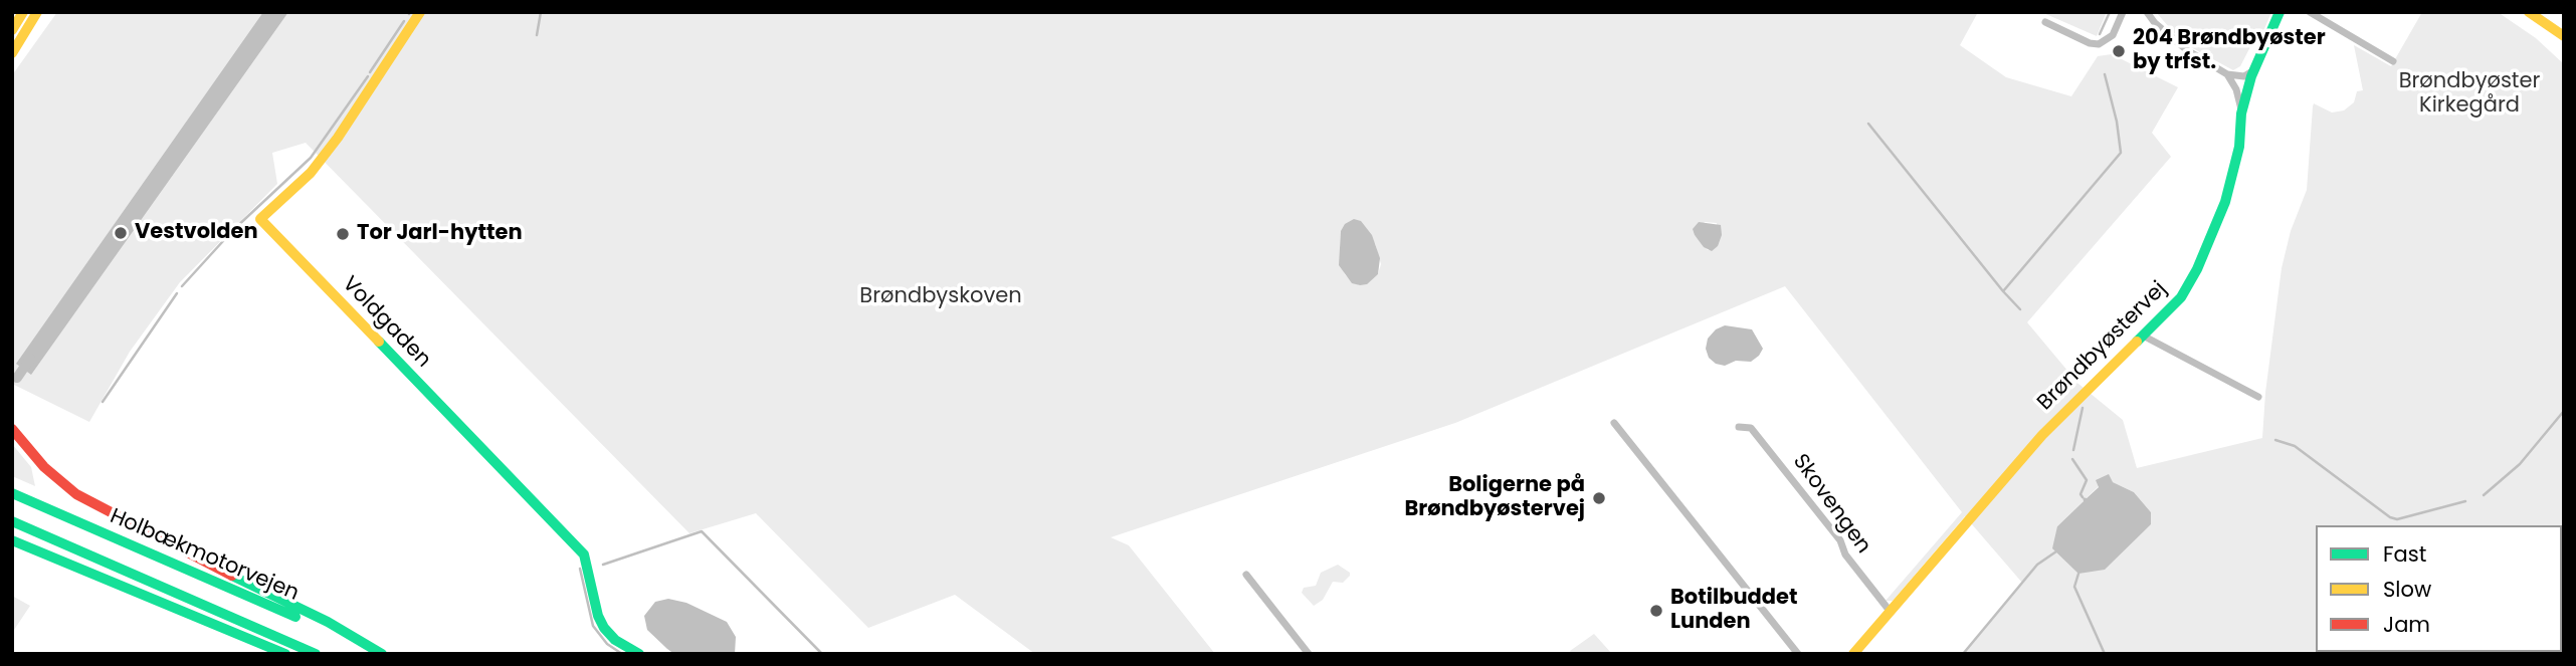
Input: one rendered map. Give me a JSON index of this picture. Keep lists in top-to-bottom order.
{
  "streets": {
    "main road": ["Voldgaden", "Brøndbyøstervej", "Holbækmotorvejen"],
    "street": ["Skovengen"]
  },
  "crossings": [
    ["Brøndbyøstervej", "Skovengen"]
  ],
  "parks": ["Brøndbyøster Kirkegård", "Brøndbyskoven"],
  "places": [
    "204 Brøndbyøster by trfst.",
    "Vestvolden",
    "Tor Jarl-hytten",
    "Boligerne på Brøndbyøstervej",
    "Botilbuddet Lunden"
  ],
  "legend": ["Fast", "Slow", "Jam"]
}
